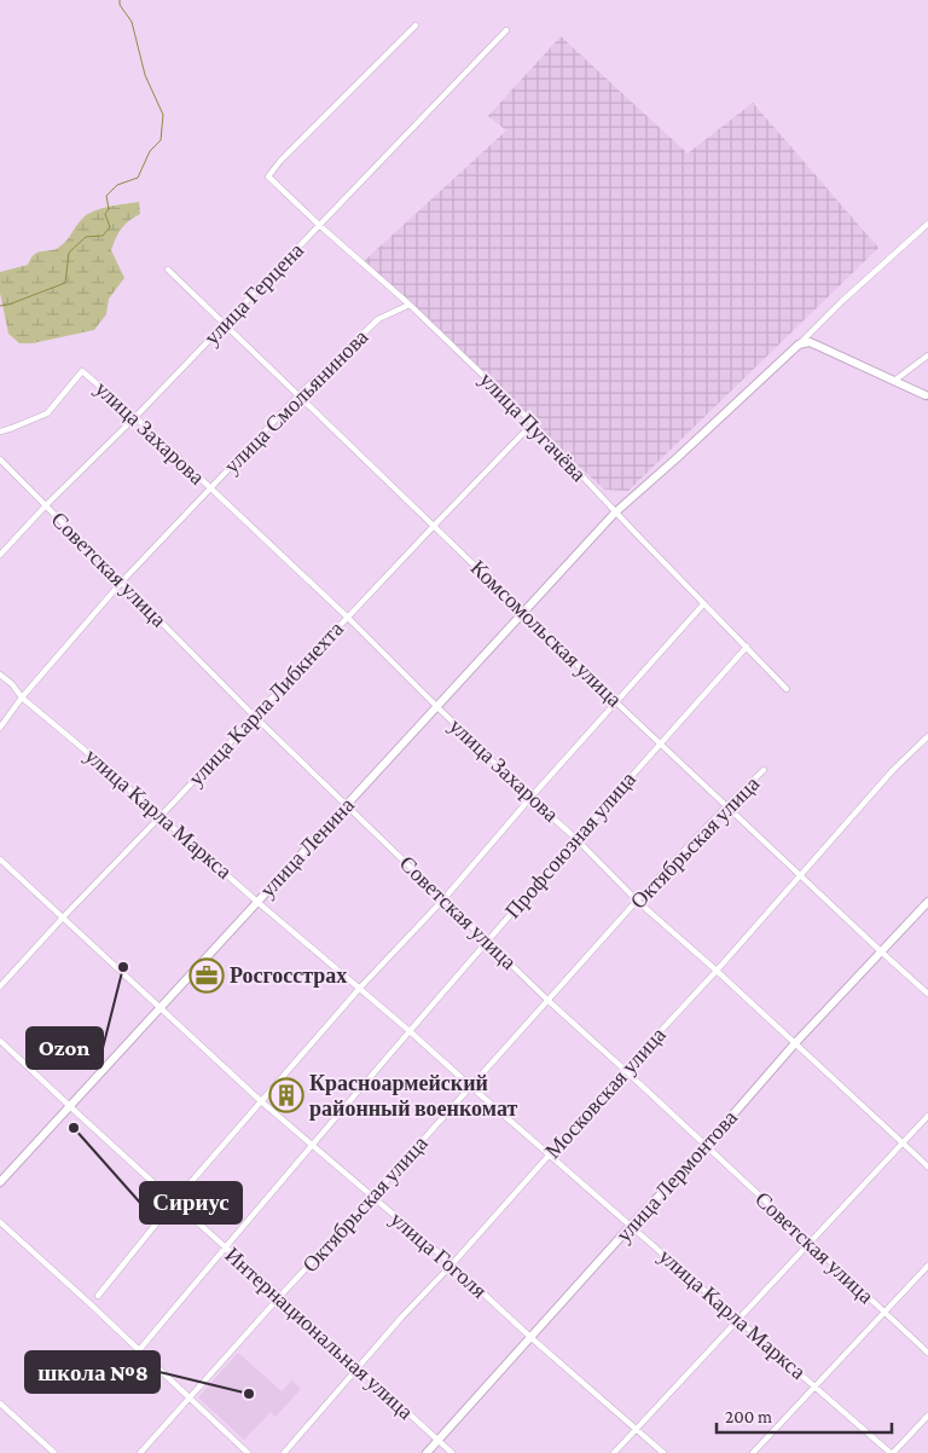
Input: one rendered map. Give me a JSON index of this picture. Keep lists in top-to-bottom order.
{
  "streets": {
    "street": [
      "улица Герцена",
      "улица Смольянинова",
      "улица Пугачёва",
      "улица Захарова",
      "Советская улица",
      "Комсомольская улица",
      "улица Карла Либкнехта",
      "улица Карла Маркса",
      "Октябрьская улица",
      "Профсоюзная улица",
      "улица Ленина",
      "Московская улица",
      "улица Лермонтова",
      "улица Гоголя",
      "Интернациональная улица"
    ]
  },
  "crossings": [
    ["улица Герцена", "улица Пугачёва"],
    ["улица Герцена", "улица Захарова"],
    ["улица Герцена", "Советская улица"],
    ["улица Герцена", "Комсомольская улица"],
    ["улица Смольянинова", "улица Пугачёва"],
    ["улица Смольянинова", "улица Захарова"],
    ["улица Смольянинова", "Советская улица"],
    ["улица Смольянинова", "Комсомольская улица"],
    ["улица Смольянинова", "улица Карла Маркса"],
    ["улица Пугачёва", "улица Карла Либкнехта"],
    ["улица Пугачёва", "Профсоюзная улица"],
    ["улица Пугачёва", "улица Ленина"],
    ["улица Захарова", "улица Карла Либкнехта"],
    ["улица Захарова", "Октябрьская улица"],
    ["улица Захарова", "Профсоюзная улица"],
    ["улица Захарова", "улица Ленина"],
    ["улица Захарова", "Московская улица"],
    ["улица Захарова", "улица Лермонтова"],
    ["Советская улица", "улица Карла Либкнехта"],
    ["Советская улица", "Октябрьская улица"],
    ["Советская улица", "Профсоюзная улица"],
    ["Советская улица", "улица Ленина"],
    ["Советская улица", "Московская улица"],
    ["Советская улица", "улица Лермонтова"],
    ["Комсомольская улица", "улица Карла Либкнехта"],
    ["Комсомольская улица", "Октябрьская улица"],
    ["Комсомольская улица", "Профсоюзная улица"],
    ["Комсомольская улица", "улица Ленина"],
    ["Комсомольская улица", "Московская улица"],
    ["Комсомольская улица", "улица Лермонтова"],
    ["улица Карла Либкнехта", "улица Карла Маркса"],
    ["улица Карла Либкнехта", "улица Гоголя"],
    ["улица Карла Маркса", "Октябрьская улица"],
    ["улица Карла Маркса", "Профсоюзная улица"],
    ["улица Карла Маркса", "улица Ленина"],
    ["улица Карла Маркса", "Московская улица"],
    ["улица Карла Маркса", "улица Лермонтова"],
    ["Октябрьская улица", "улица Гоголя"],
    ["Октябрьская улица", "Интернациональная улица"],
    ["Профсоюзная улица", "улица Гоголя"],
    ["Профсоюзная улица", "Интернациональная улица"],
    ["улица Ленина", "улица Гоголя"],
    ["улица Ленина", "Интернациональная улица"],
    ["Московская улица", "улица Гоголя"],
    ["Московская улица", "Интернациональная улица"],
    ["улица Лермонтова", "улица Гоголя"],
    ["улица Лермонтова", "Интернациональная улица"]
  ],
  "places": {
    "other": ["Ozon", "Сириус", "школа №8"],
    "office": ["Росгосстрах"],
    "building": ["Красноармейский районный военкомат"]
  },
  "scale_bar": "200 m"
}
